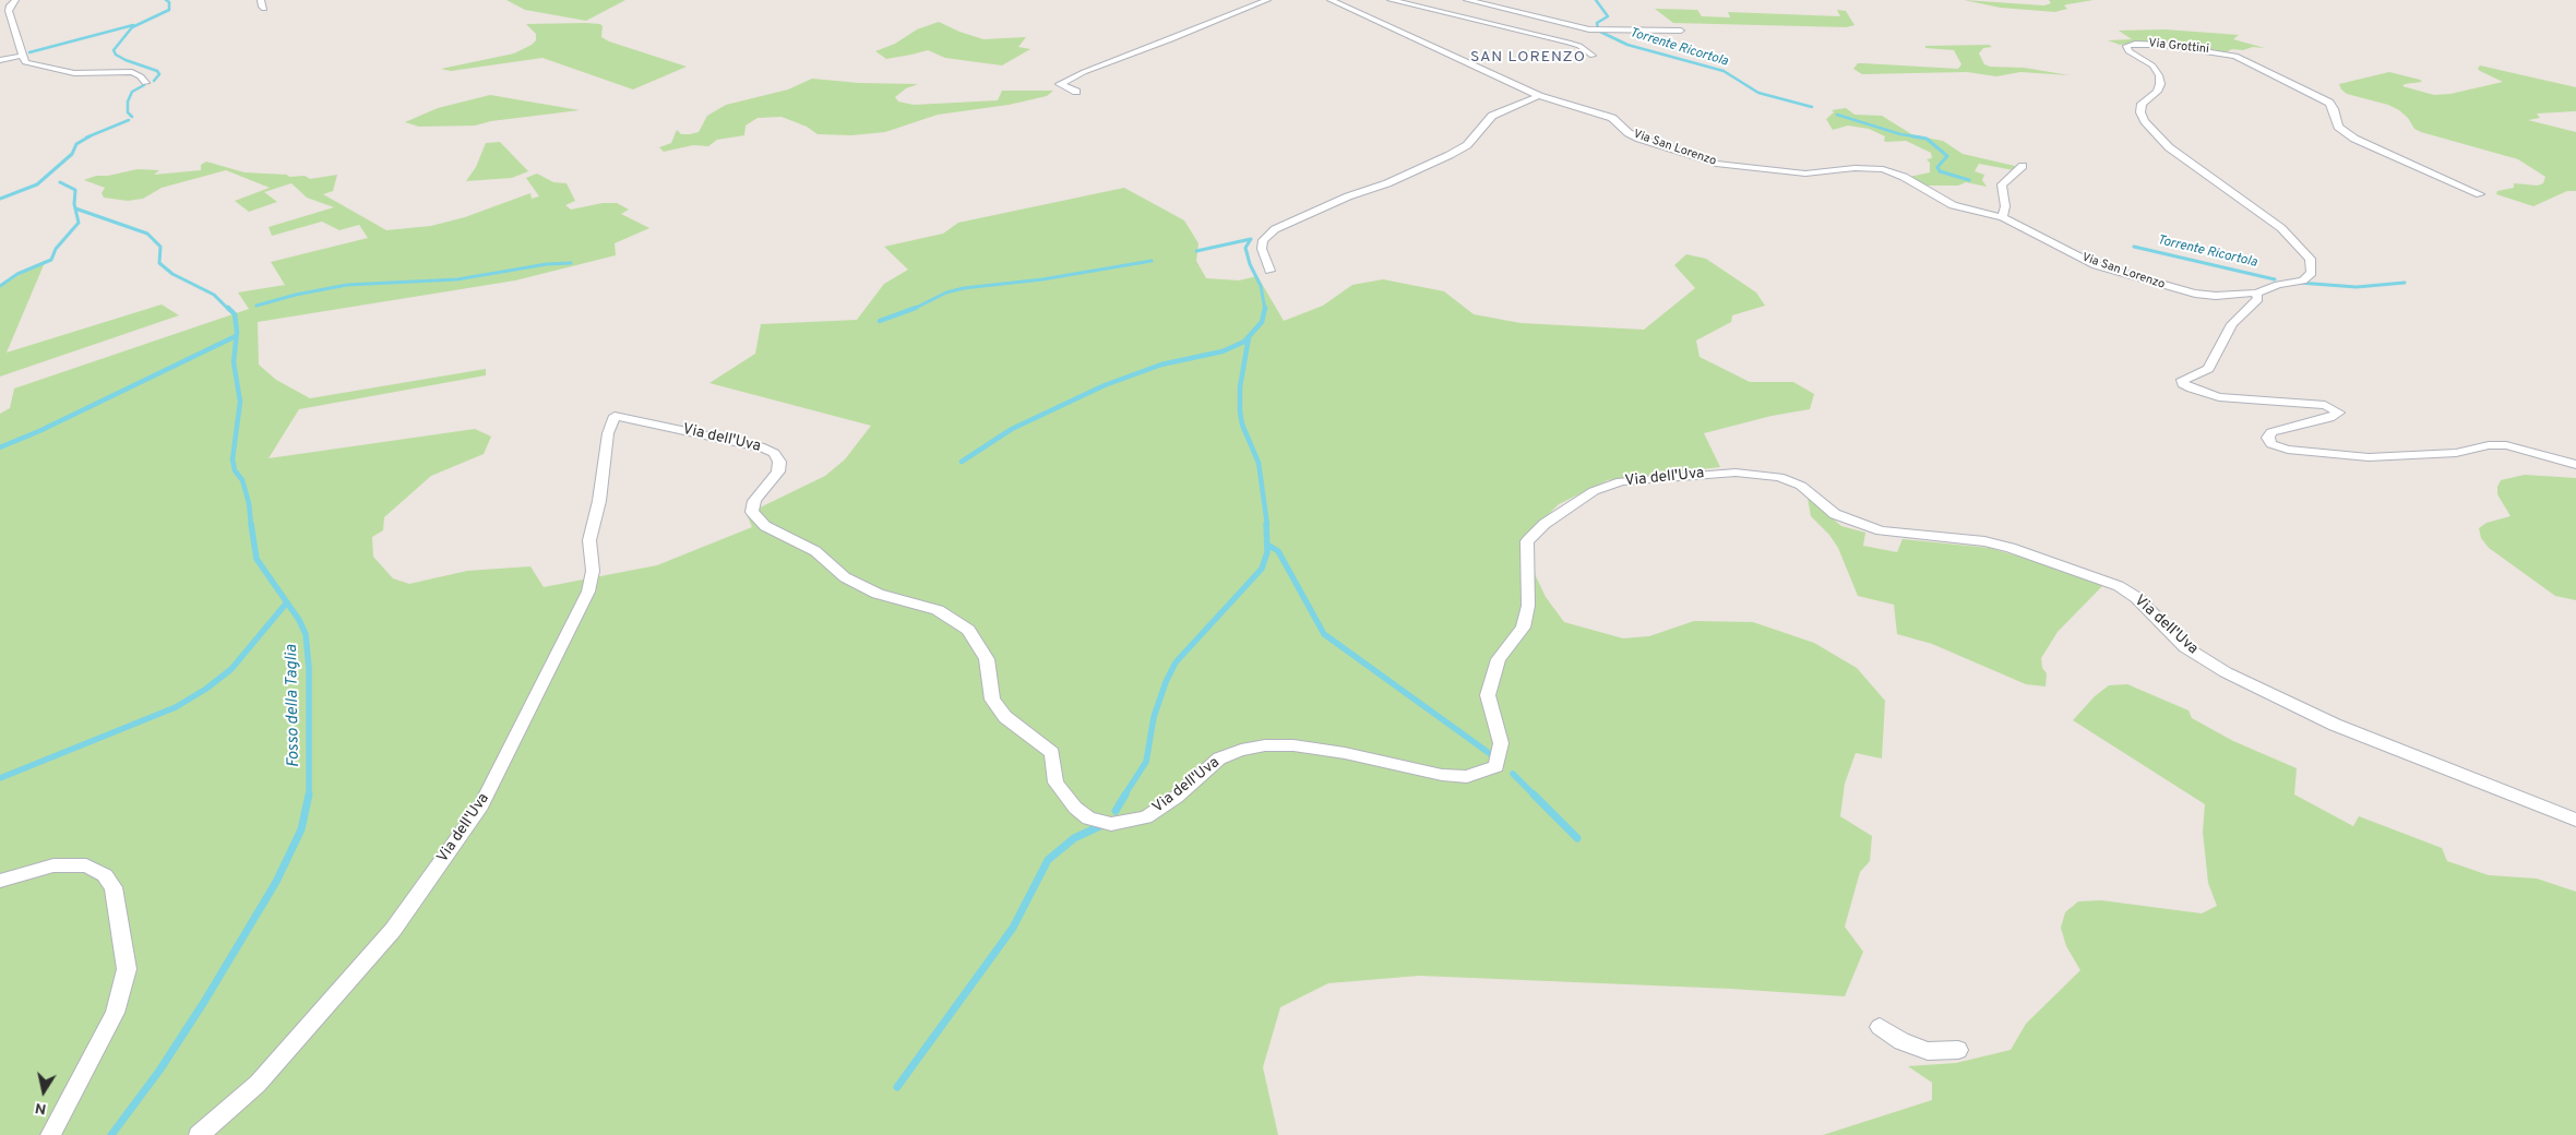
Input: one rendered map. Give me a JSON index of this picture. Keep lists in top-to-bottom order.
{
  "streets": {
    "street": ["Via Grottini", "Via San Lorenzo", "Via dell'Uva"]
  },
  "crossings": [
    ["Via Grottini", "Via San Lorenzo"]
  ],
  "districts": ["SAN LORENZO"],
  "water": ["Torrente Ricortola", "Fosso della Taglia"],
  "north": "bottom"
}
